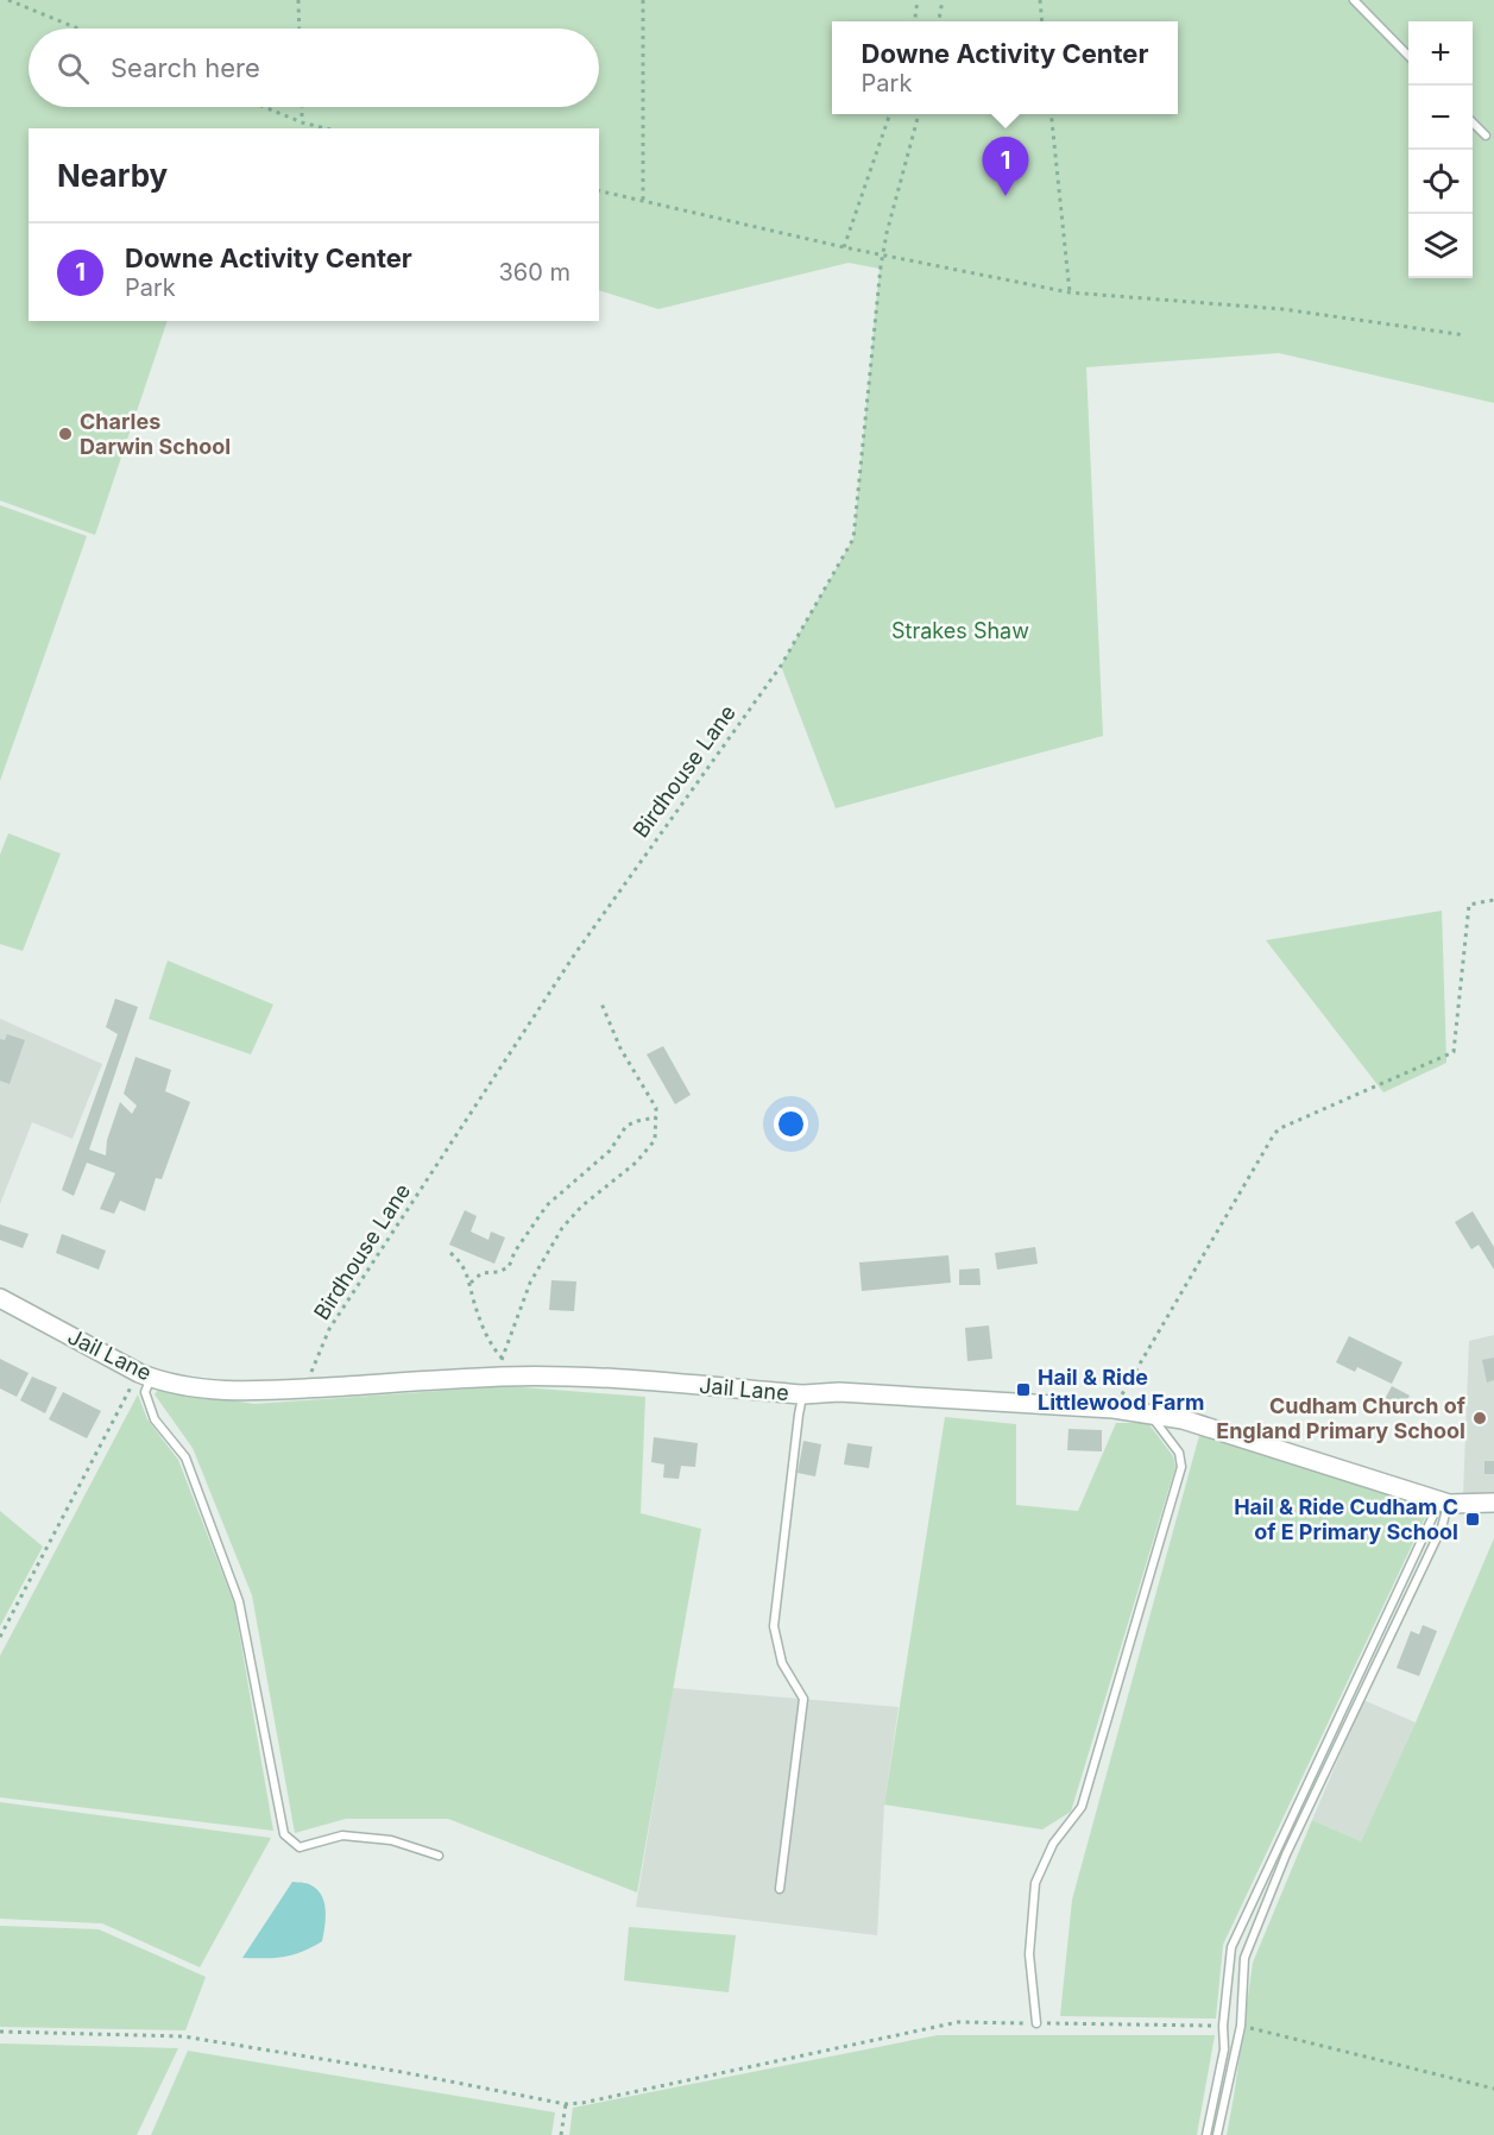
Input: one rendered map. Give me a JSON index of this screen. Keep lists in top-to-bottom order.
{
  "streets": {
    "street": ["Jail Lane"],
    "path": ["Birdhouse Lane"]
  },
  "crossings": [
    ["Birdhouse Lane", "Jail Lane"]
  ],
  "parks": ["Strakes Shaw"],
  "places": {
    "other": ["Charles Darwin School", "Cudham Church of England Primary School"],
    "transit": ["Hail & Ride Littlewood Farm", "Hail & Ride Cudham C of E Primary School"]
  },
  "page": {
    "map_buttons": ["+", "−"],
    "popup": ["Downe Activity Center", "Park"],
    "search": "Search here",
    "heading": "Nearby",
    "pins": "1",
    "list": [
      {
        "mark": "1",
        "name": "Downe Activity Center",
        "note": "Park",
        "value": "360 m"
      }
    ]
  }
}
